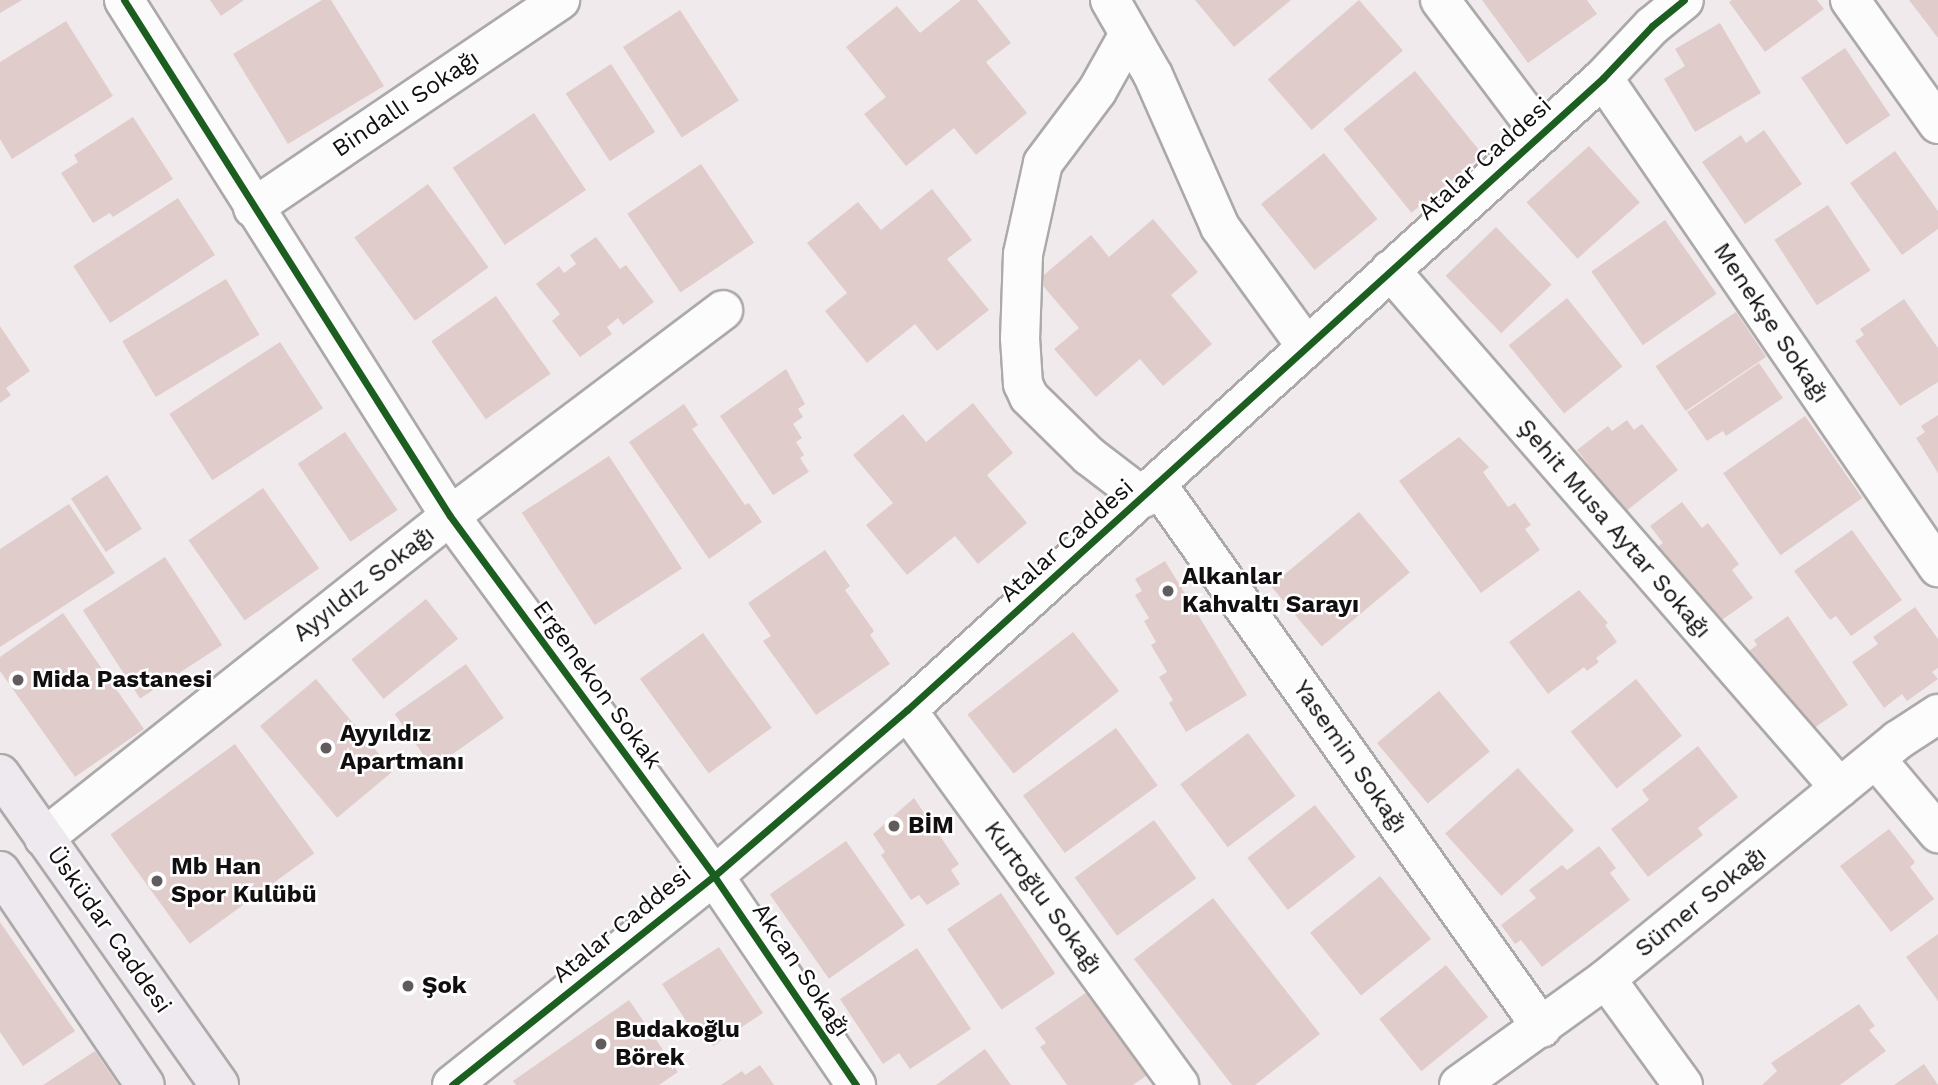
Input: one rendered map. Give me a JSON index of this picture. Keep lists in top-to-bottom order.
{
  "streets": {
    "main road": ["Üsküdar Caddesi"],
    "street": [
      "Bindallı Sokağı",
      "Atalar Caddesi",
      "Menekşe Sokağı",
      "Şehit Musa Aytar Sokağı",
      "Ayyıldız Sokağı",
      "Ergenekon Sokak",
      "Yasemin Sokağı",
      "Kurtoğlu Sokağı",
      "Sümer Sokağı",
      "Akcan Sokağı"
    ]
  },
  "crossings": [
    ["Bindallı Sokağı", "Ergenekon Sokak"],
    ["Atalar Caddesi", "Menekşe Sokağı"],
    ["Atalar Caddesi", "Şehit Musa Aytar Sokağı"],
    ["Atalar Caddesi", "Ergenekon Sokak"],
    ["Atalar Caddesi", "Yasemin Sokağı"],
    ["Atalar Caddesi", "Kurtoğlu Sokağı"],
    ["Atalar Caddesi", "Akcan Sokağı"],
    ["Şehit Musa Aytar Sokağı", "Sümer Sokağı"],
    ["Ayyıldız Sokağı", "Ergenekon Sokak"],
    ["Ayyıldız Sokağı", "Üsküdar Caddesi"],
    ["Ergenekon Sokak", "Akcan Sokağı"],
    ["Yasemin Sokağı", "Sümer Sokağı"]
  ],
  "places": [
    "Alkanlar Kahvaltı Sarayı",
    "Mida Pastanesi",
    "Ayyıldız Apartmanı",
    "BİM",
    "Mb Han Spor Kulübü",
    "Şok",
    "Budakoğlu Börek"
  ]
}
